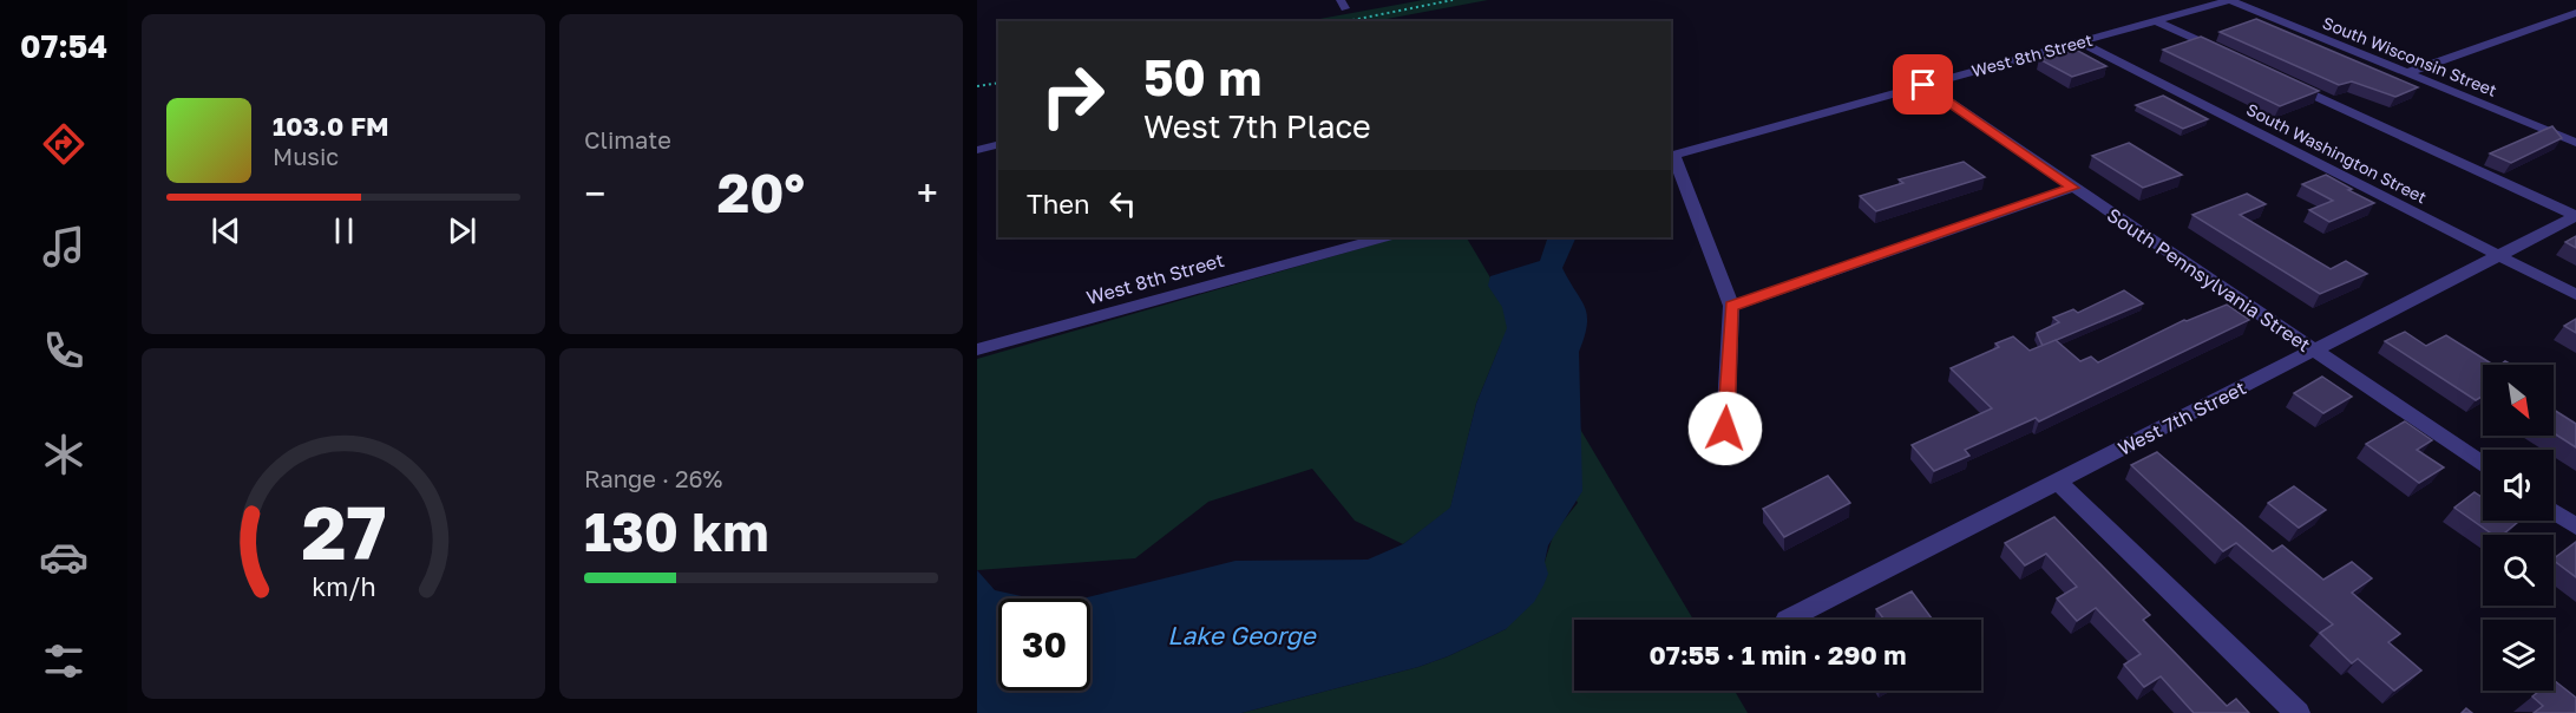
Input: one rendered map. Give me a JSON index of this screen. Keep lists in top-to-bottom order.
{
  "streets": {
    "street": [
      "West 8th Street",
      "South Wisconsin Street",
      "South Washington Street",
      "South Pennsylvania Street",
      "West 7th Street"
    ]
  },
  "crossings": [
    ["West 8th Street", "South Wisconsin Street"],
    ["West 8th Street", "South Washington Street"],
    ["West 8th Street", "South Pennsylvania Street"],
    ["South Washington Street", "West 7th Street"],
    ["South Pennsylvania Street", "West 7th Street"]
  ],
  "water": ["Lake George"],
  "north": "bottom right",
  "page": {
    "tabs": "07:54",
    "tile": [
      "Climate",
      ["Range · 26%", "130 km"]
    ],
    "turn": ["50 m", "West 7th Place"],
    "song": ["103.0 FM", "Music"],
    "heat": ["−", "20°", "+"],
    "then": "Then",
    "limit": "30",
    "trip": "07:55 · 1 min · 290 m",
    "gauge": ["27", "km/h"]
  }
}
